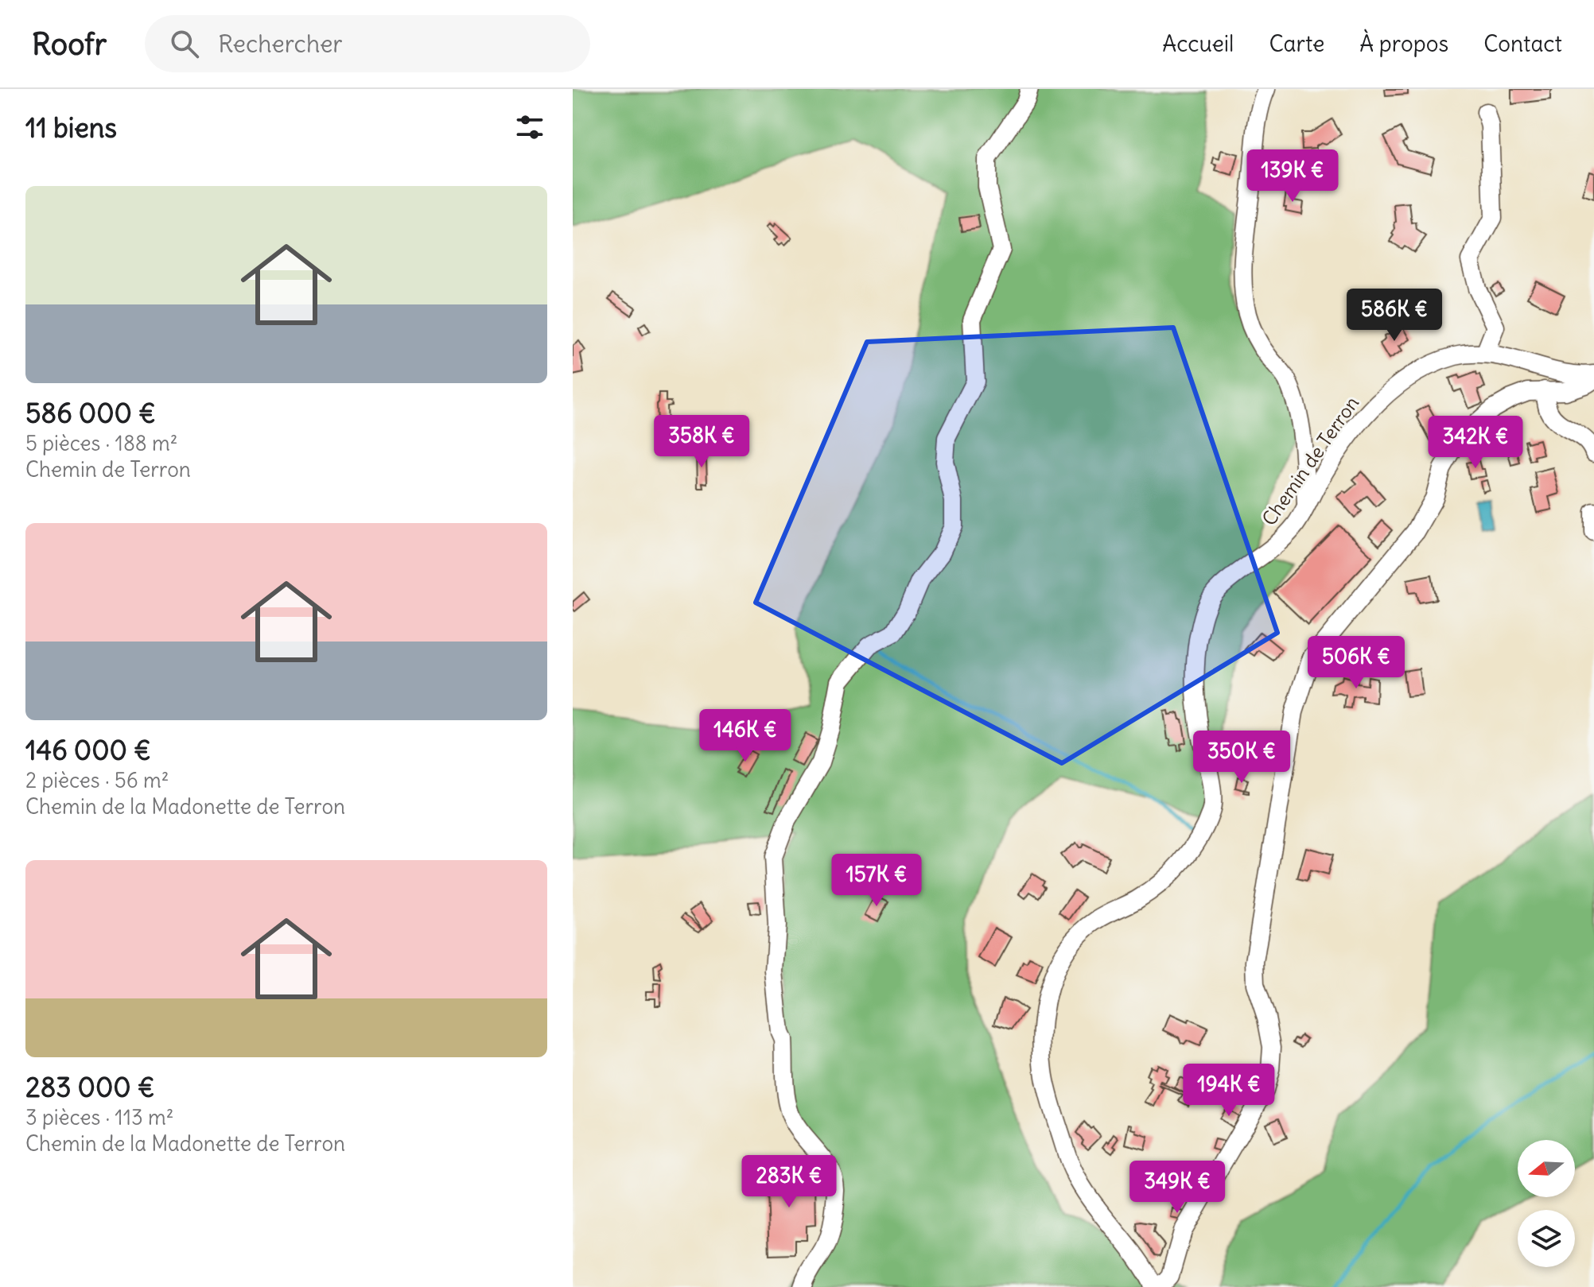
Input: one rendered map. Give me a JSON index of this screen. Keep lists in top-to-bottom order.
{
  "streets": {
    "street": ["Chemin de Terron"]
  },
  "north": "left",
  "page": {
    "header": "Roofr",
    "search": "Rechercher",
    "nav": [
      "Accueil",
      "Carte",
      "À propos",
      "Contact"
    ],
    "heading": "11 biens",
    "price": [
      "139K €",
      "586K €",
      "358K €",
      "342K €",
      "506K €",
      "146K €",
      "350K €",
      "157K €",
      "194K €",
      "283K €",
      "349K €"
    ],
    "list": [
      {
        "name": "586 000 €",
        "note": "5 pièces · 188 m² · Chemin de Terron"
      },
      {
        "name": "146 000 €",
        "note": "2 pièces · 56 m² · Chemin de la Madonette de Terron"
      },
      {
        "name": "283 000 €",
        "note": "3 pièces · 113 m² · Chemin de la Madonette de Terron"
      }
    ]
  }
}
